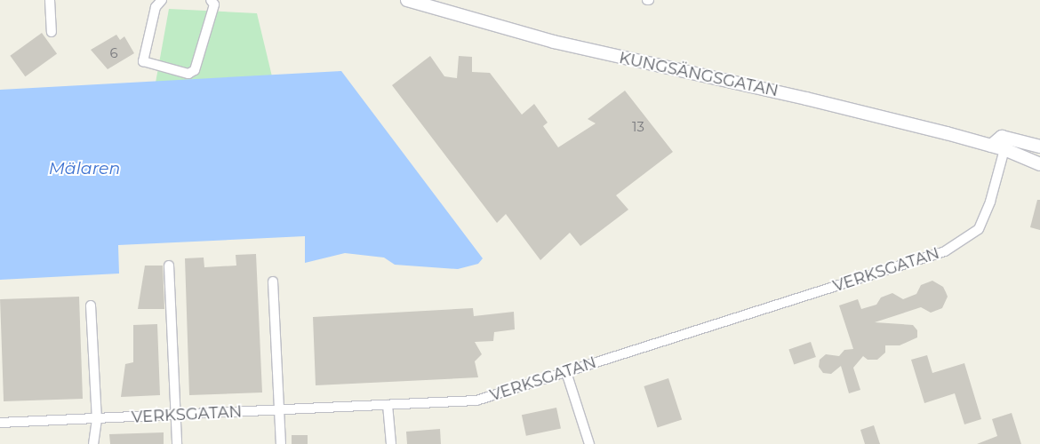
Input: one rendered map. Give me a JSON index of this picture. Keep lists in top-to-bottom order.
{
  "streets": {
    "main road": ["KUNGSÄNGSGATAN"],
    "street": ["VERKSGATAN"]
  },
  "crossings": [
    ["KUNGSÄNGSGATAN", "VERKSGATAN"]
  ],
  "water": ["Mälaren"],
  "house_numbers": ["6", "13"]
}
